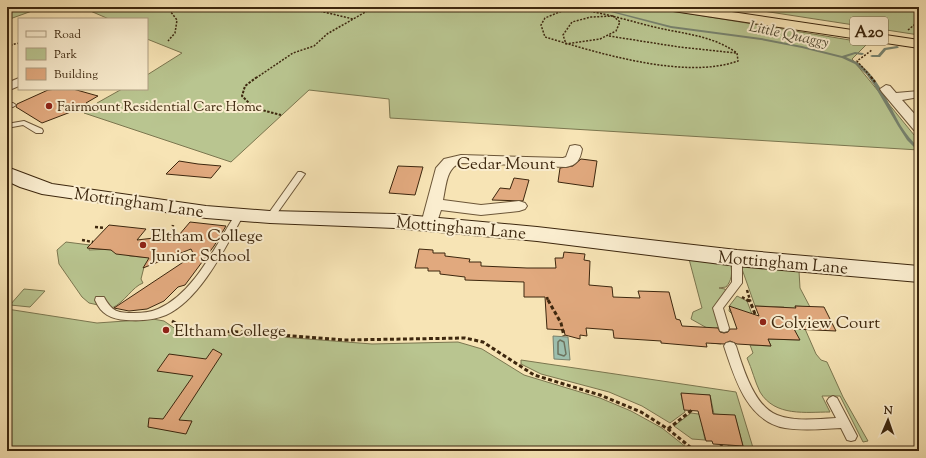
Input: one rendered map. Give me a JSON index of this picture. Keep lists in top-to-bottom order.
{
  "streets": {
    "highway": ["A20"],
    "street": ["Cedar Mount", "Mottingham Lane"]
  },
  "crossings": [
    ["Cedar Mount", "Mottingham Lane"]
  ],
  "water": ["Little Quaggy"],
  "places": [
    "Fairmount Residential Care Home",
    "Eltham College Junior School",
    "Colview Court",
    "Eltham College"
  ],
  "legend": ["Road", "Park", "Building"],
  "north": "top"
}
